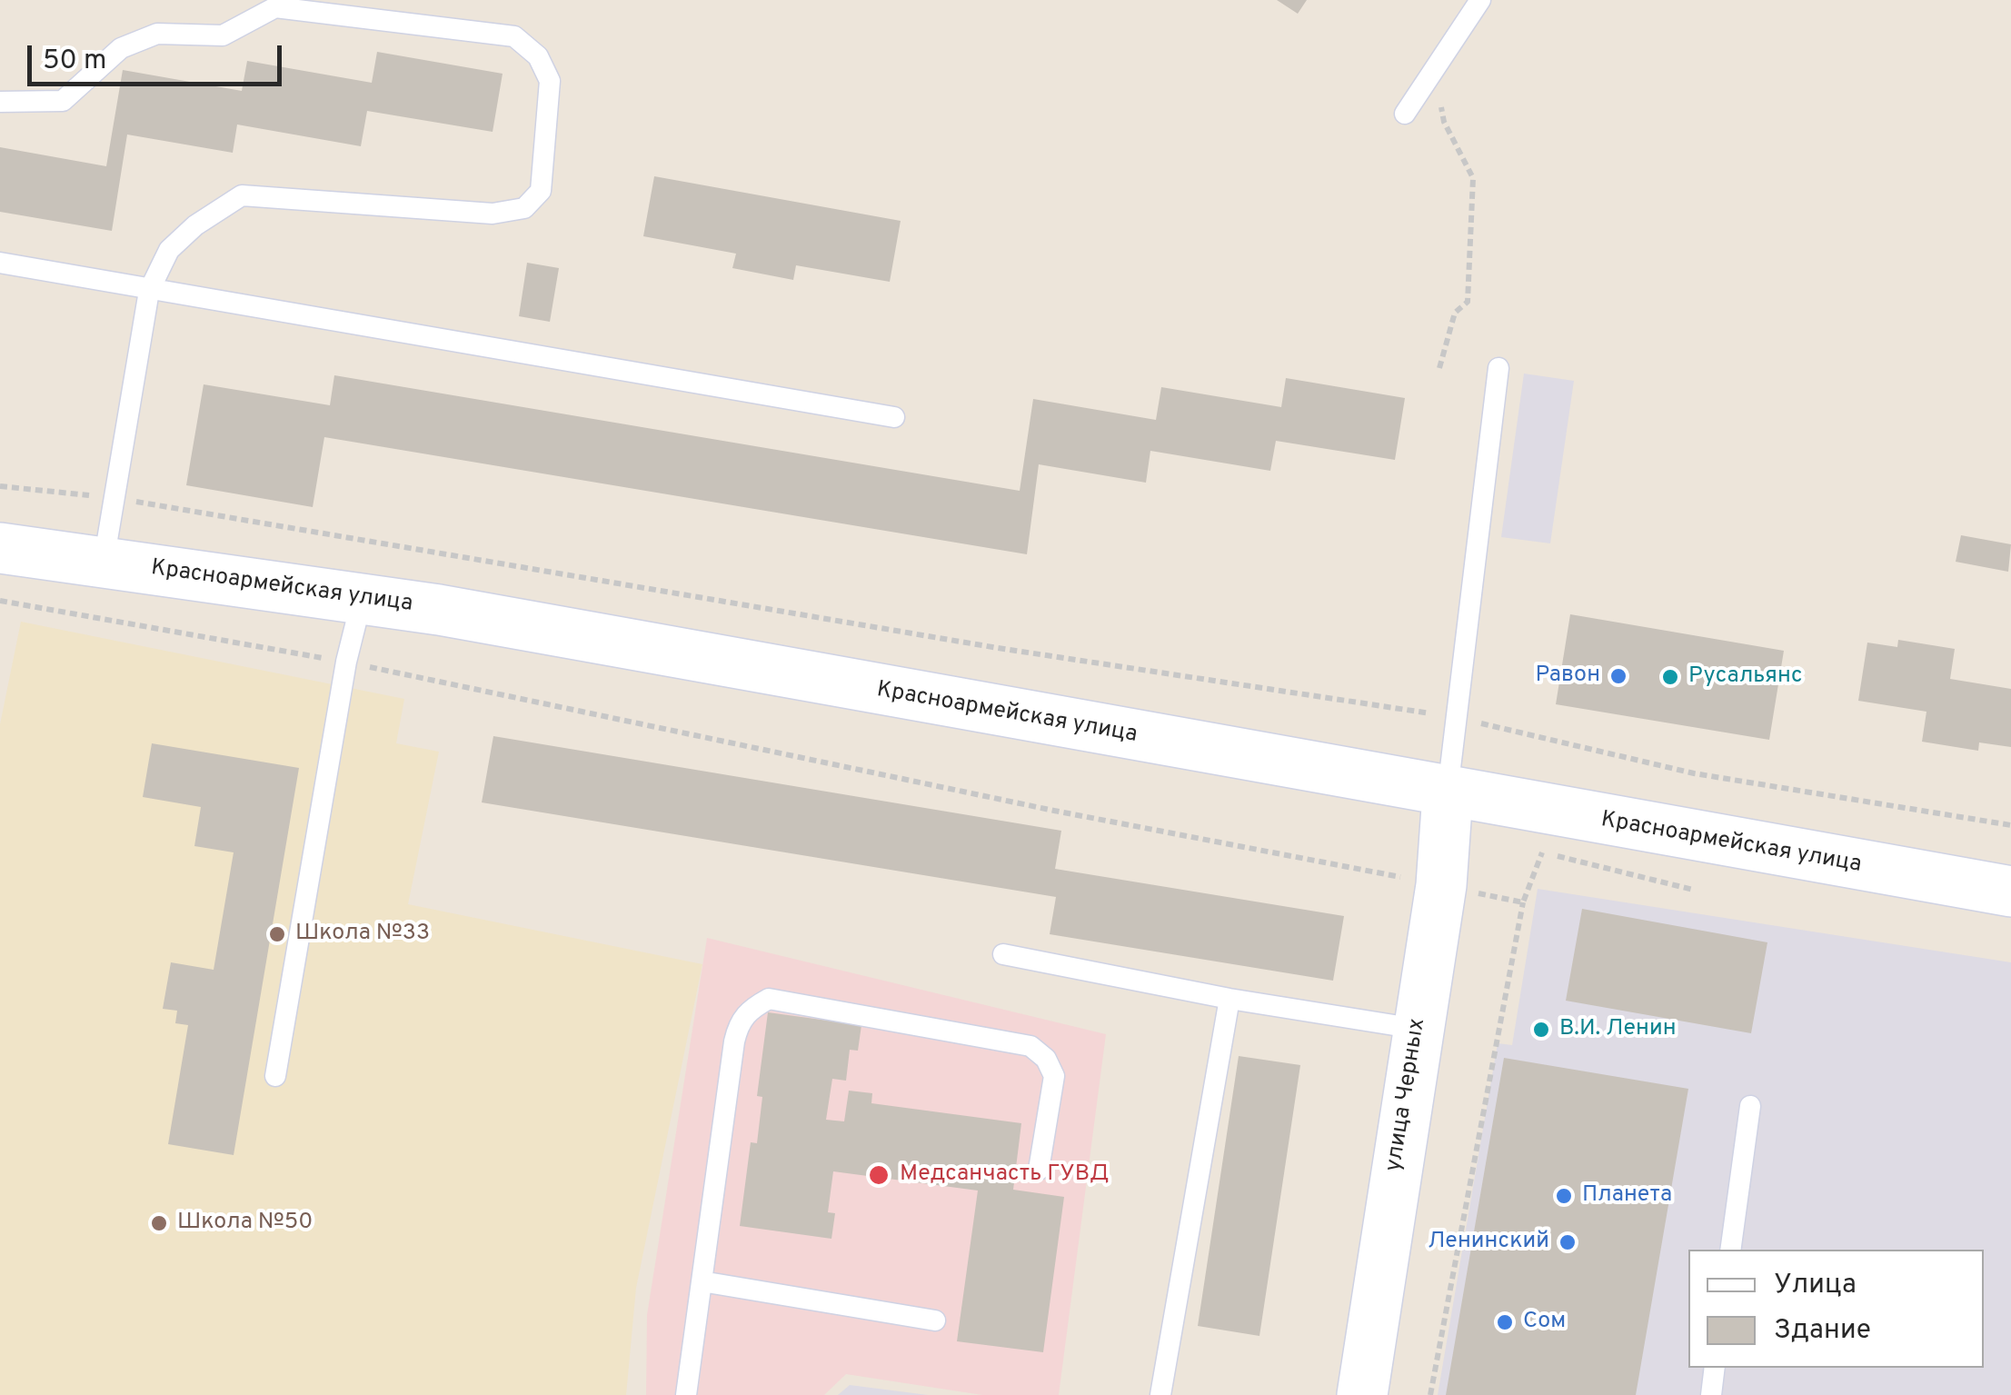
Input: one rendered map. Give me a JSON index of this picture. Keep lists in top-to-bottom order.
{
  "streets": {
    "street": ["Красноармейская улица", "улица Черных"]
  },
  "crossings": [
    ["Красноармейская улица", "улица Черных"]
  ],
  "places": [
    "Равон",
    "Русальянс",
    "Школа №33",
    "В.И. Ленин",
    "Медсанчасть ГУВД",
    "Планета",
    "Школа №50",
    "Ленинский",
    "Сом"
  ],
  "legend": ["Улица", "Здание"],
  "scale_bar": "50 m"
}
